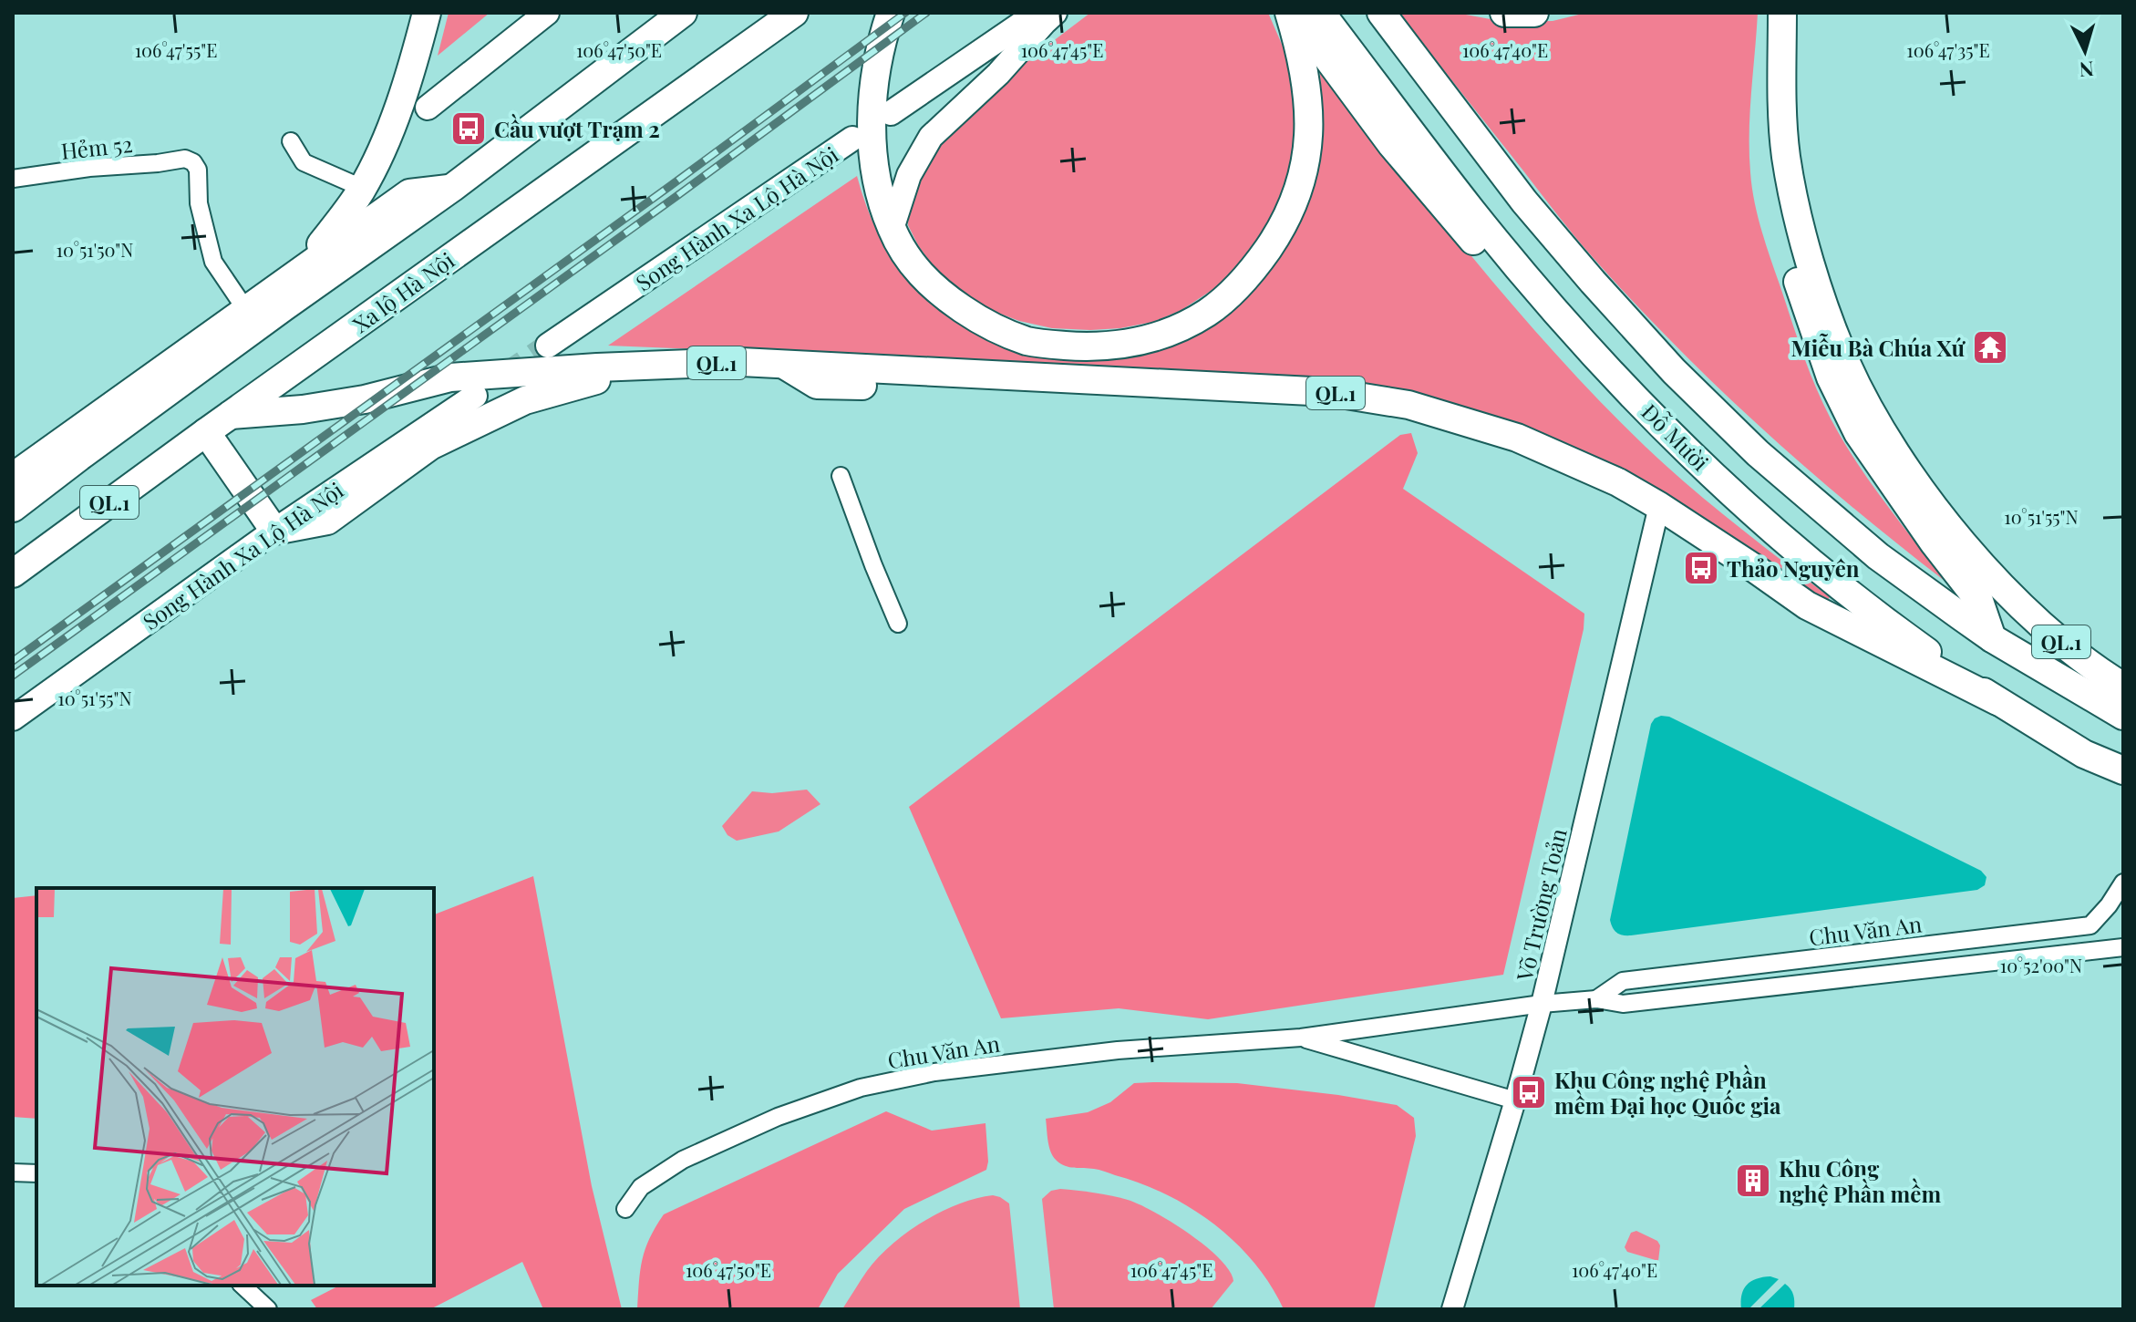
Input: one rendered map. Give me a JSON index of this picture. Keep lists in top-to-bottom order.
{
  "streets": {
    "highway": ["Xa lộ Hà Nội", "QL.1", "Đỗ Mười"],
    "main road": ["Song Hành Xa Lộ Hà Nội"],
    "street": ["Hẻm 52", "Võ Trường Toản", "Chu Văn An"]
  },
  "crossings": [
    ["Hẻm 52", "QL.1"],
    ["Xa lộ Hà Nội", "QL.1"],
    ["QL.1", "Đỗ Mười"],
    ["QL.1", "Võ Trường Toản"],
    ["Võ Trường Toản", "Chu Văn An"]
  ],
  "places": {
    "bus stop": ["Cầu vượt Trạm 2", "Thảo Nguyên", "Khu Công nghệ Phần mềm Đại học Quốc gia"],
    "temple": ["Miễu Bà Chúa Xứ"],
    "building": ["Khu Công nghệ Phần mềm"]
  },
  "north": "bottom",
  "coordinates": [
    "106°47'55\"E",
    "106°47'50\"E",
    "106°47'45\"E",
    "106°47'40\"E",
    "106°47'35\"E",
    "10°51'50\"N",
    "10°51'55\"N",
    "10°52'00\"N"
  ]
}
